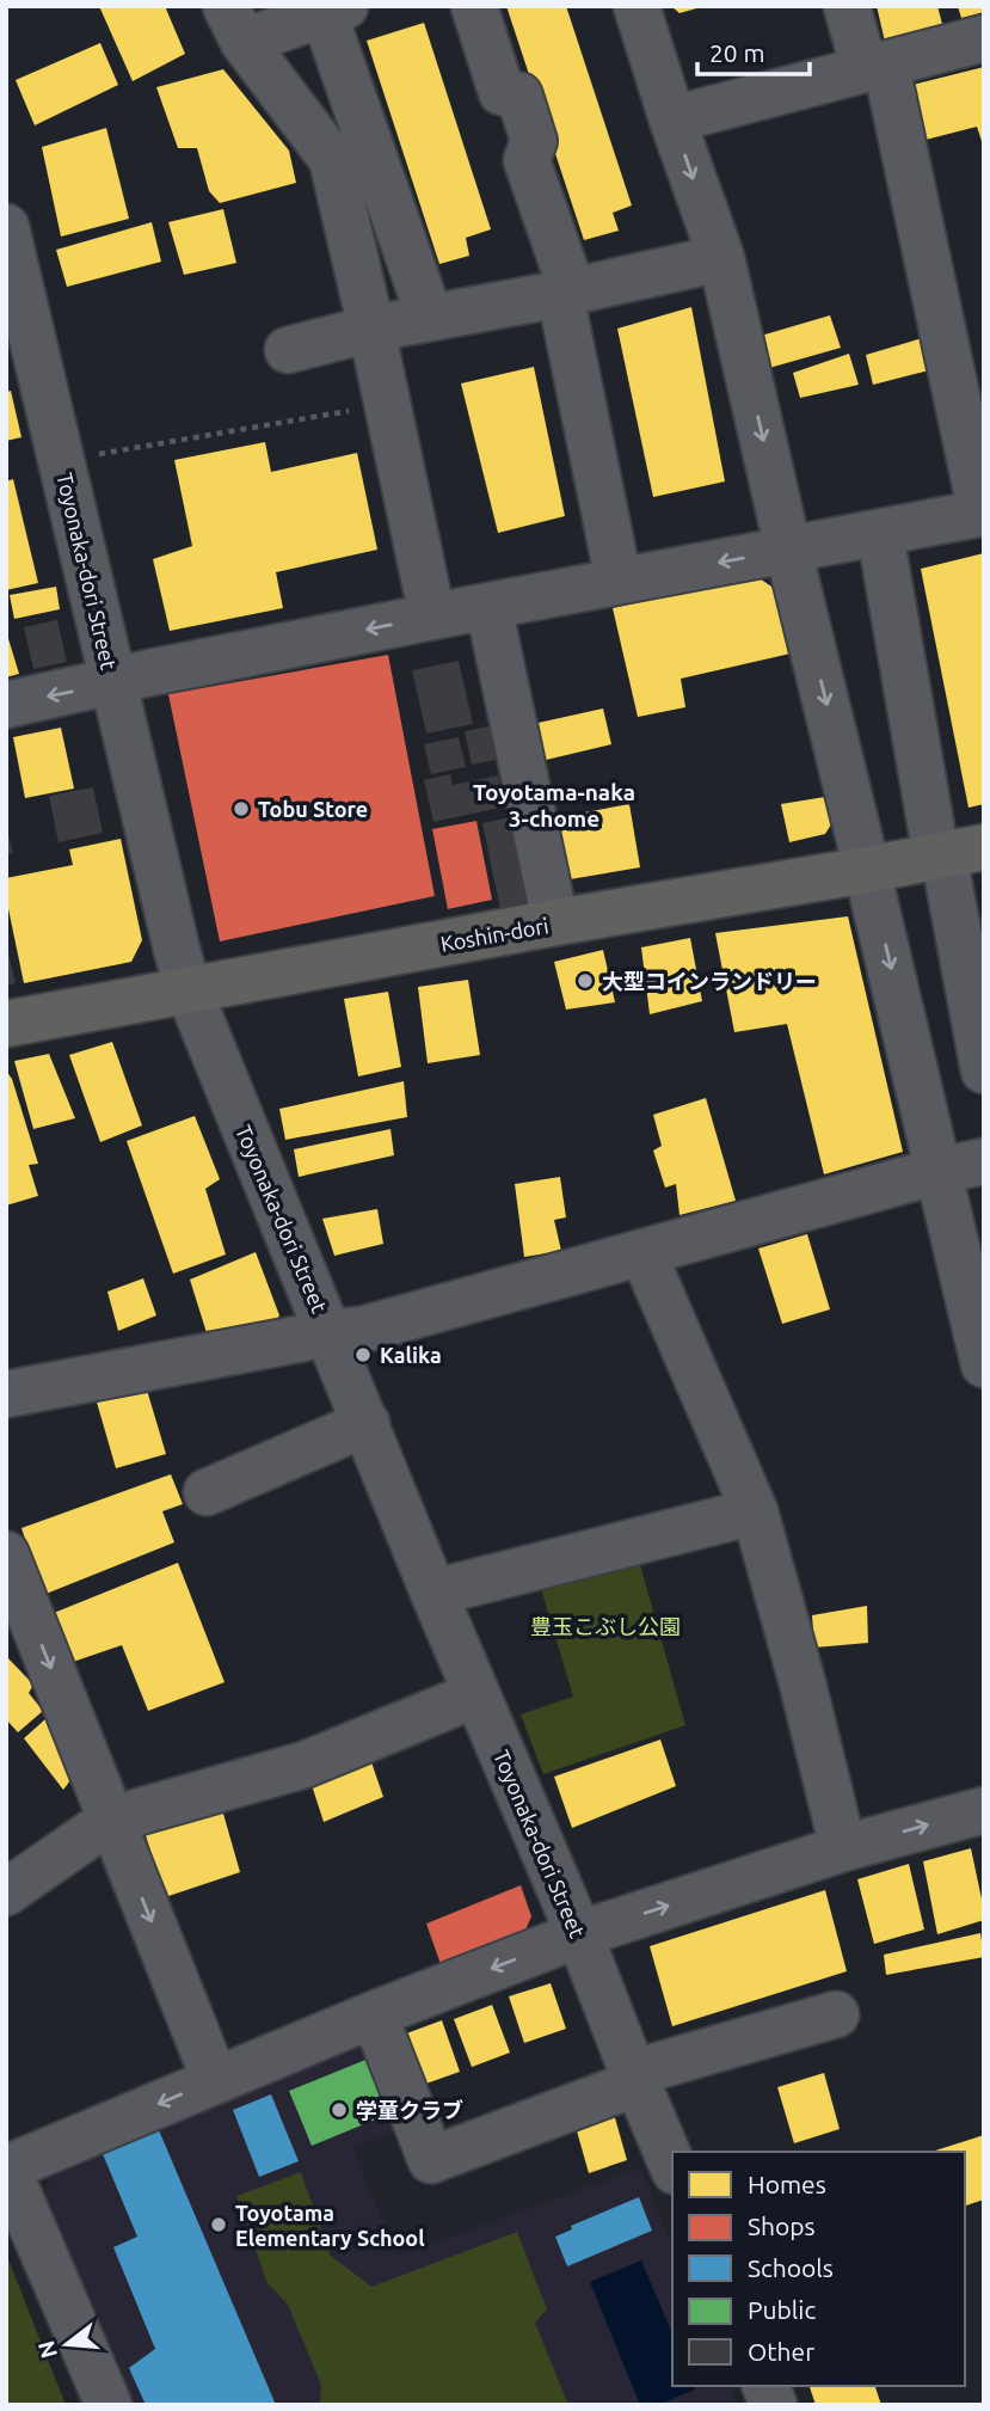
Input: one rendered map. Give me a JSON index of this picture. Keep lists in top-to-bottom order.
{
  "streets": {
    "main road": ["Koshin-dori"],
    "street": ["Toyonaka-dori Street"]
  },
  "crossings": [
    ["Toyonaka-dori Street", "Koshin-dori"]
  ],
  "districts": ["Toyotama-naka 3-chome"],
  "parks": ["豊玉こぶし公園"],
  "places": [
    "Tobu Store",
    "大型コインランドリー",
    "Kalika",
    "学童クラブ",
    "Toyotama Elementary School"
  ],
  "legend": [
    "Homes",
    "Shops",
    "Schools",
    "Public",
    "Other"
  ],
  "scale_bar": "20 m",
  "north": "left"
}
